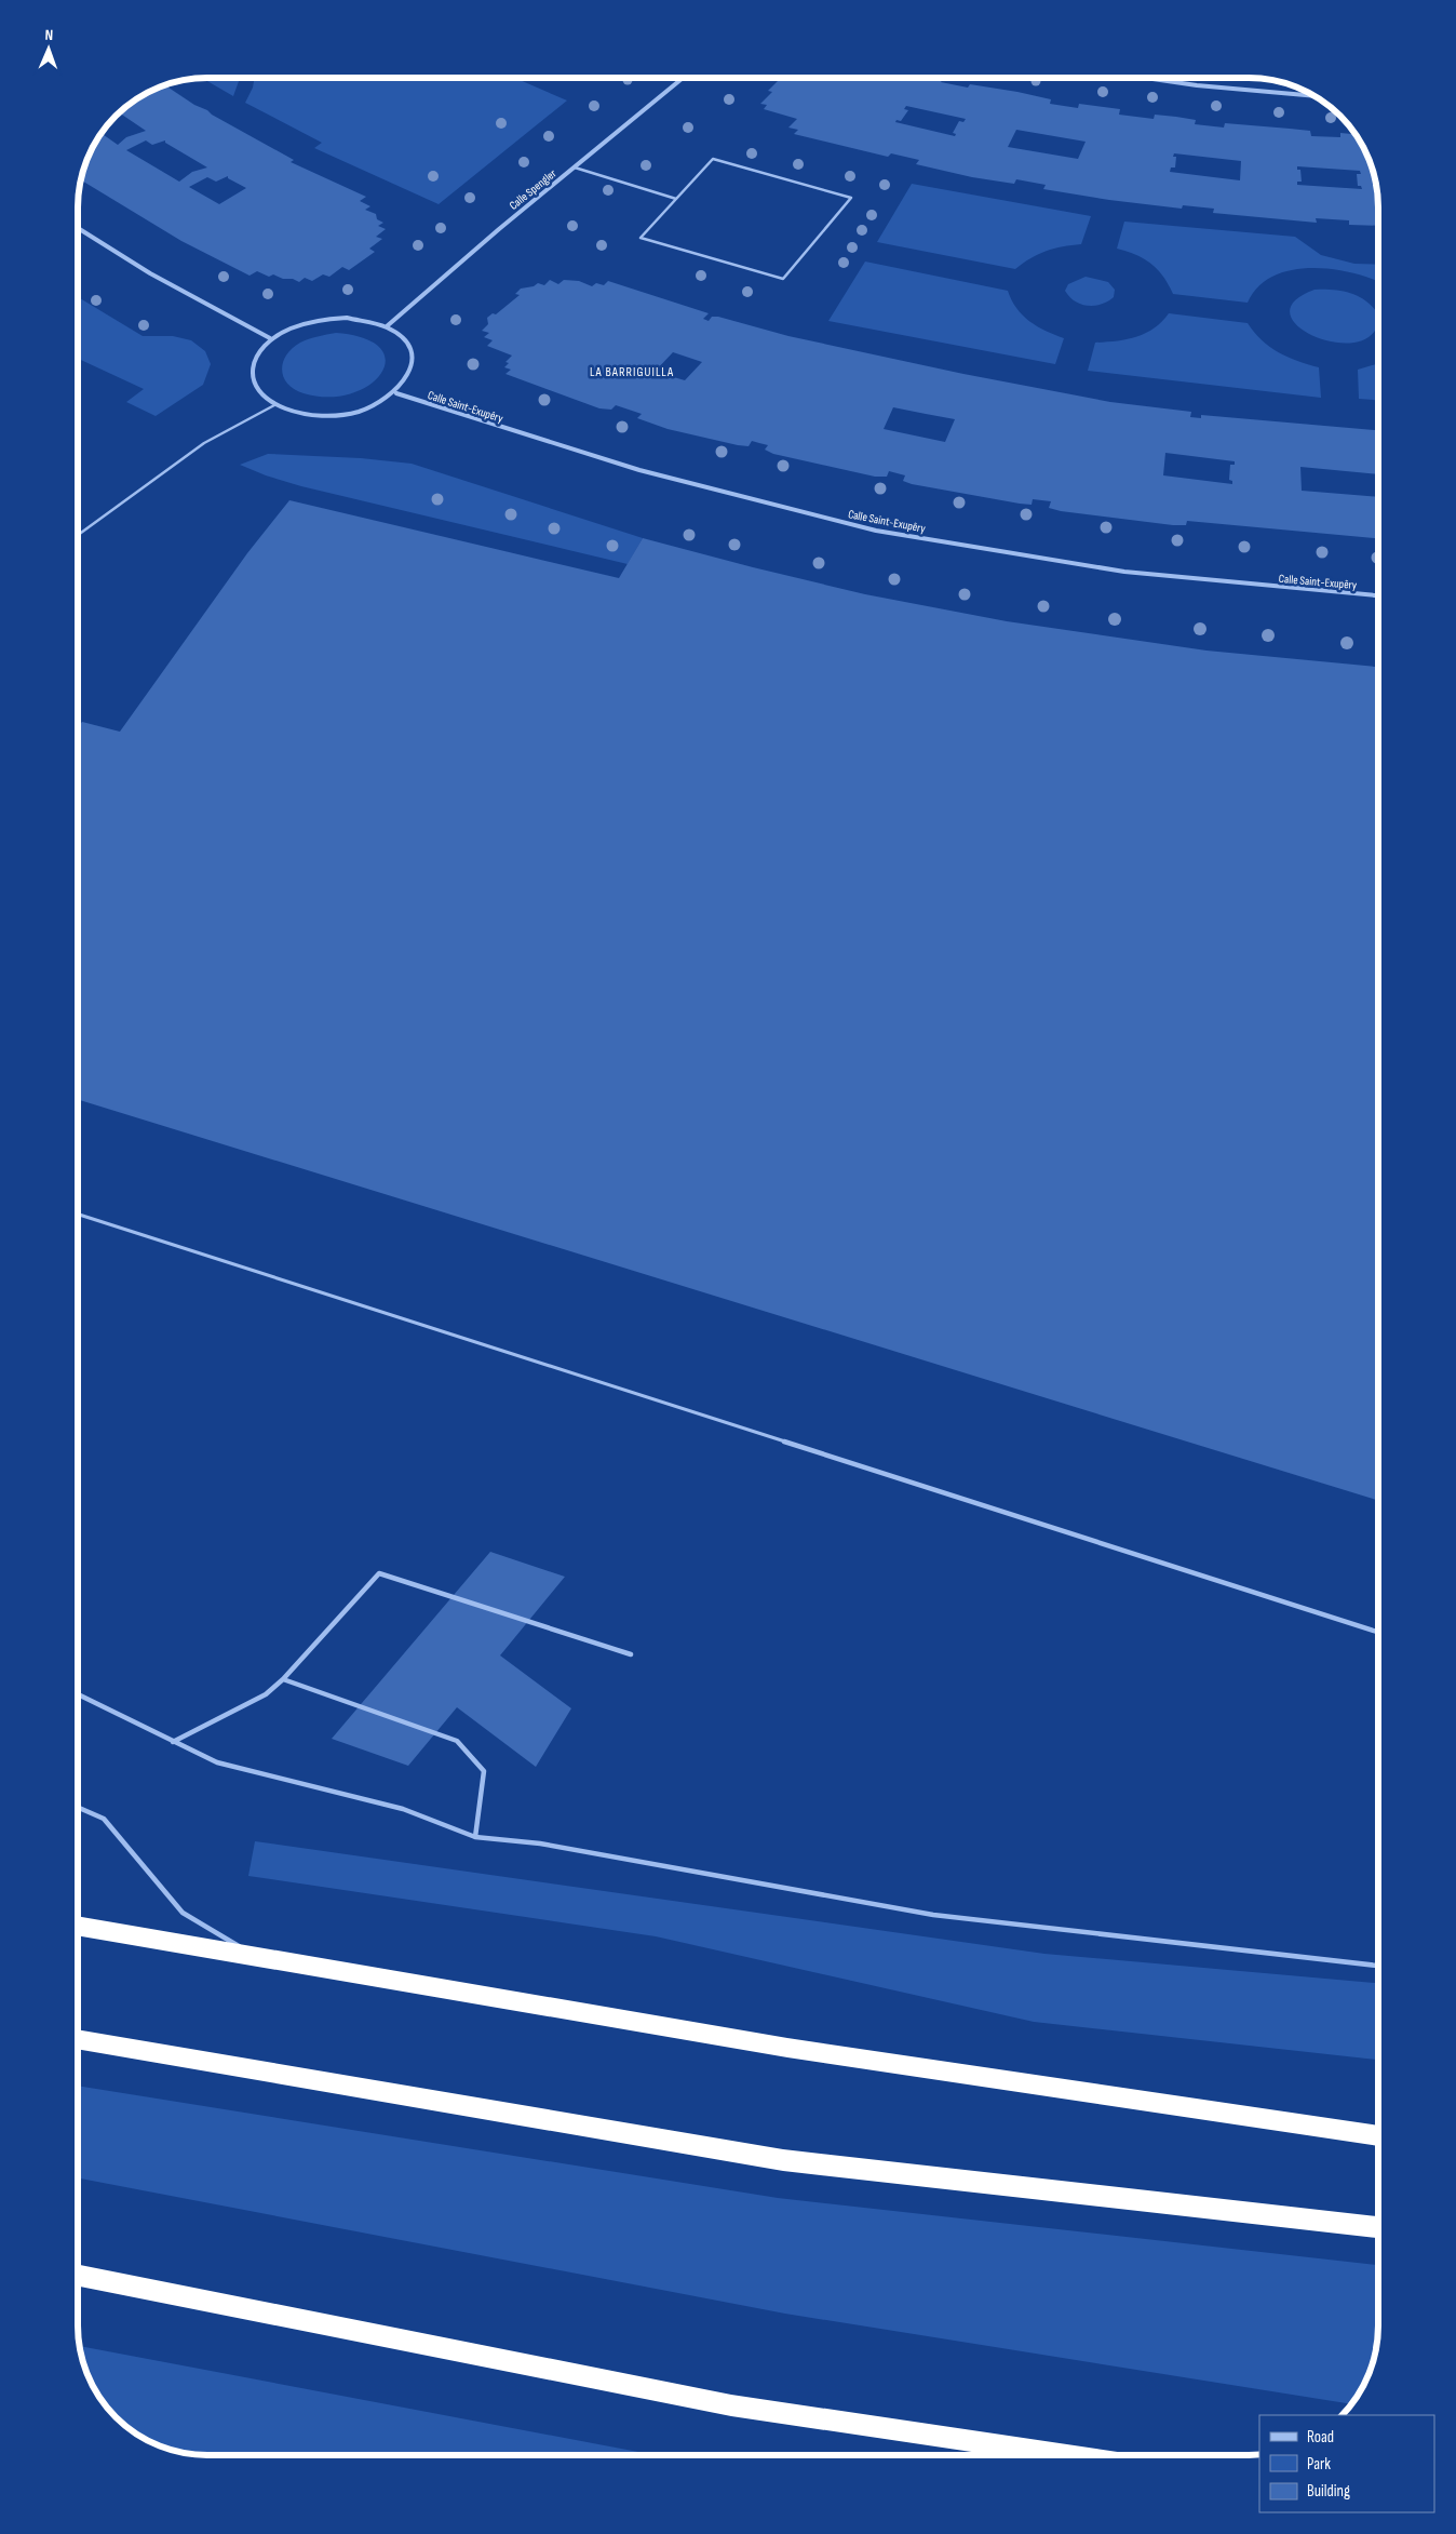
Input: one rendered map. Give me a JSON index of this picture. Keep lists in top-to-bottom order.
{
  "streets": {
    "street": ["Calle Spengler", "Calle Saint-Exupêry"]
  },
  "crossings": [
    ["Calle Spengler", "Calle Saint-Exupêry"]
  ],
  "districts": ["LA BARRIGUILLA"],
  "legend": ["Road", "Park", "Building"],
  "north": "top"
}
